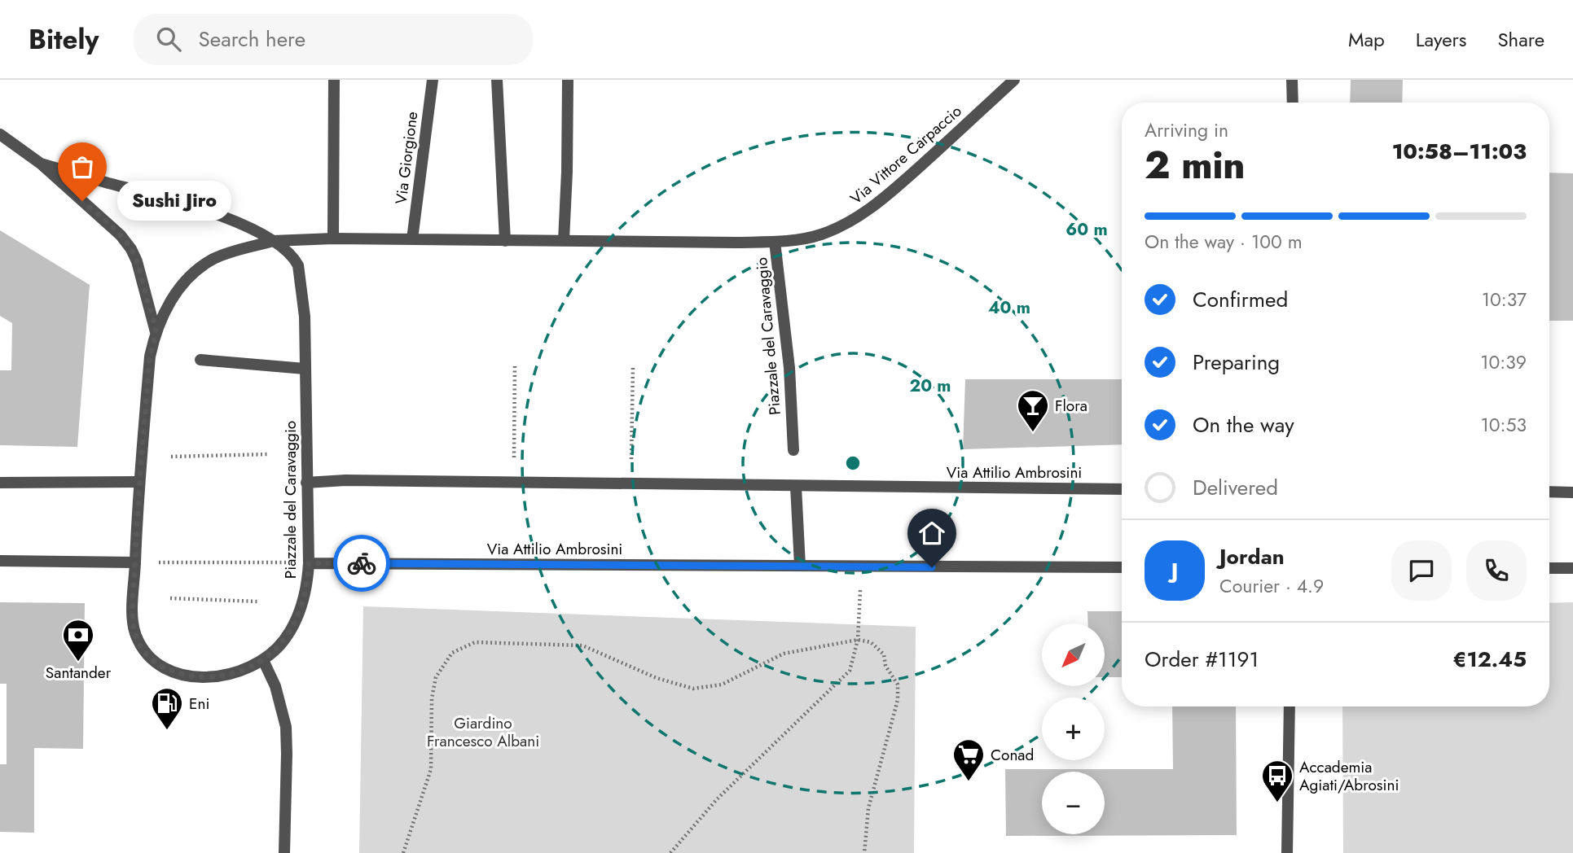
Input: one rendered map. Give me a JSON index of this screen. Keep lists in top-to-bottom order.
{
  "streets": {
    "street": [
      "Via Vittore Carpaccio",
      "Via Giorgione",
      "Piazzale del Caravaggio",
      "Via Attilio Ambrosini"
    ]
  },
  "crossings": [
    ["Via Vittore Carpaccio", "Piazzale del Caravaggio"],
    ["Via Giorgione", "Piazzale del Caravaggio"],
    ["Piazzale del Caravaggio", "Via Attilio Ambrosini"]
  ],
  "parks": ["Giardino Francesco Albani"],
  "places": {
    "other": ["Sushi Jiro"],
    "bar": ["Flora"],
    "bank": ["Santander"],
    "fuel station": ["Eni"],
    "supermarket": ["Conad"],
    "bus stop": ["Accademia Agiati/Abrosini"]
  },
  "north": "bottom left",
  "page": {
    "header": "Bitely",
    "search": "Search here",
    "nav": ["Map", "Layers", "Share"],
    "heading": ["2 min", "Arriving in", "10:58–11:03"],
    "panel": [
      "Jordan",
      "Courier · 4.9",
      "Order #1191",
      "€12.45"
    ],
    "bubble": "Sushi Jiro",
    "bar": "On the way · 100 m",
    "list": [
      ["Confirmed", "10:37"],
      ["Preparing", "10:39"],
      ["On the way", "10:53"],
      "Delivered"
    ],
    "round": "J",
    "map_buttons": ["+", "−"]
  },
  "rings": ["60 m", "40 m", "20 m"]
}
